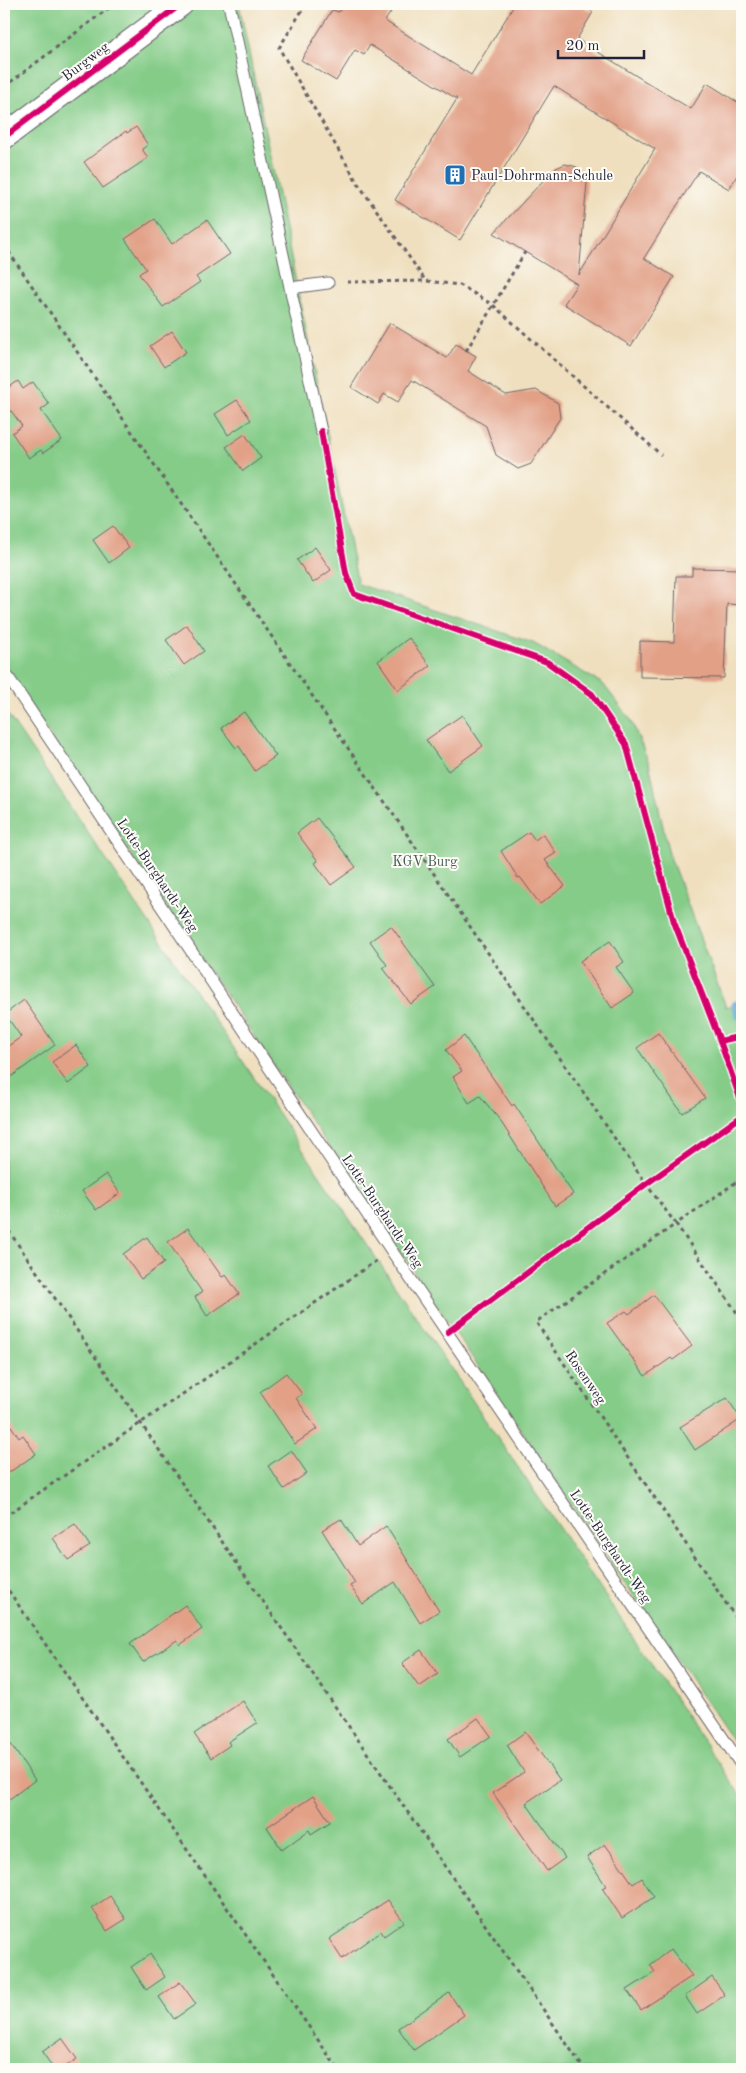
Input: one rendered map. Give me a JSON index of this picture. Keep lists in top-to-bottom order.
{
  "streets": {
    "street": ["Burgweg"],
    "lane": ["Lotte-Burghardt-Weg"],
    "path": ["Rosenweg"]
  },
  "parks": ["KGV Burg"],
  "places": {
    "building": ["Paul-Dohrmann-Schule"]
  },
  "scale_bar": "20 m"
}
